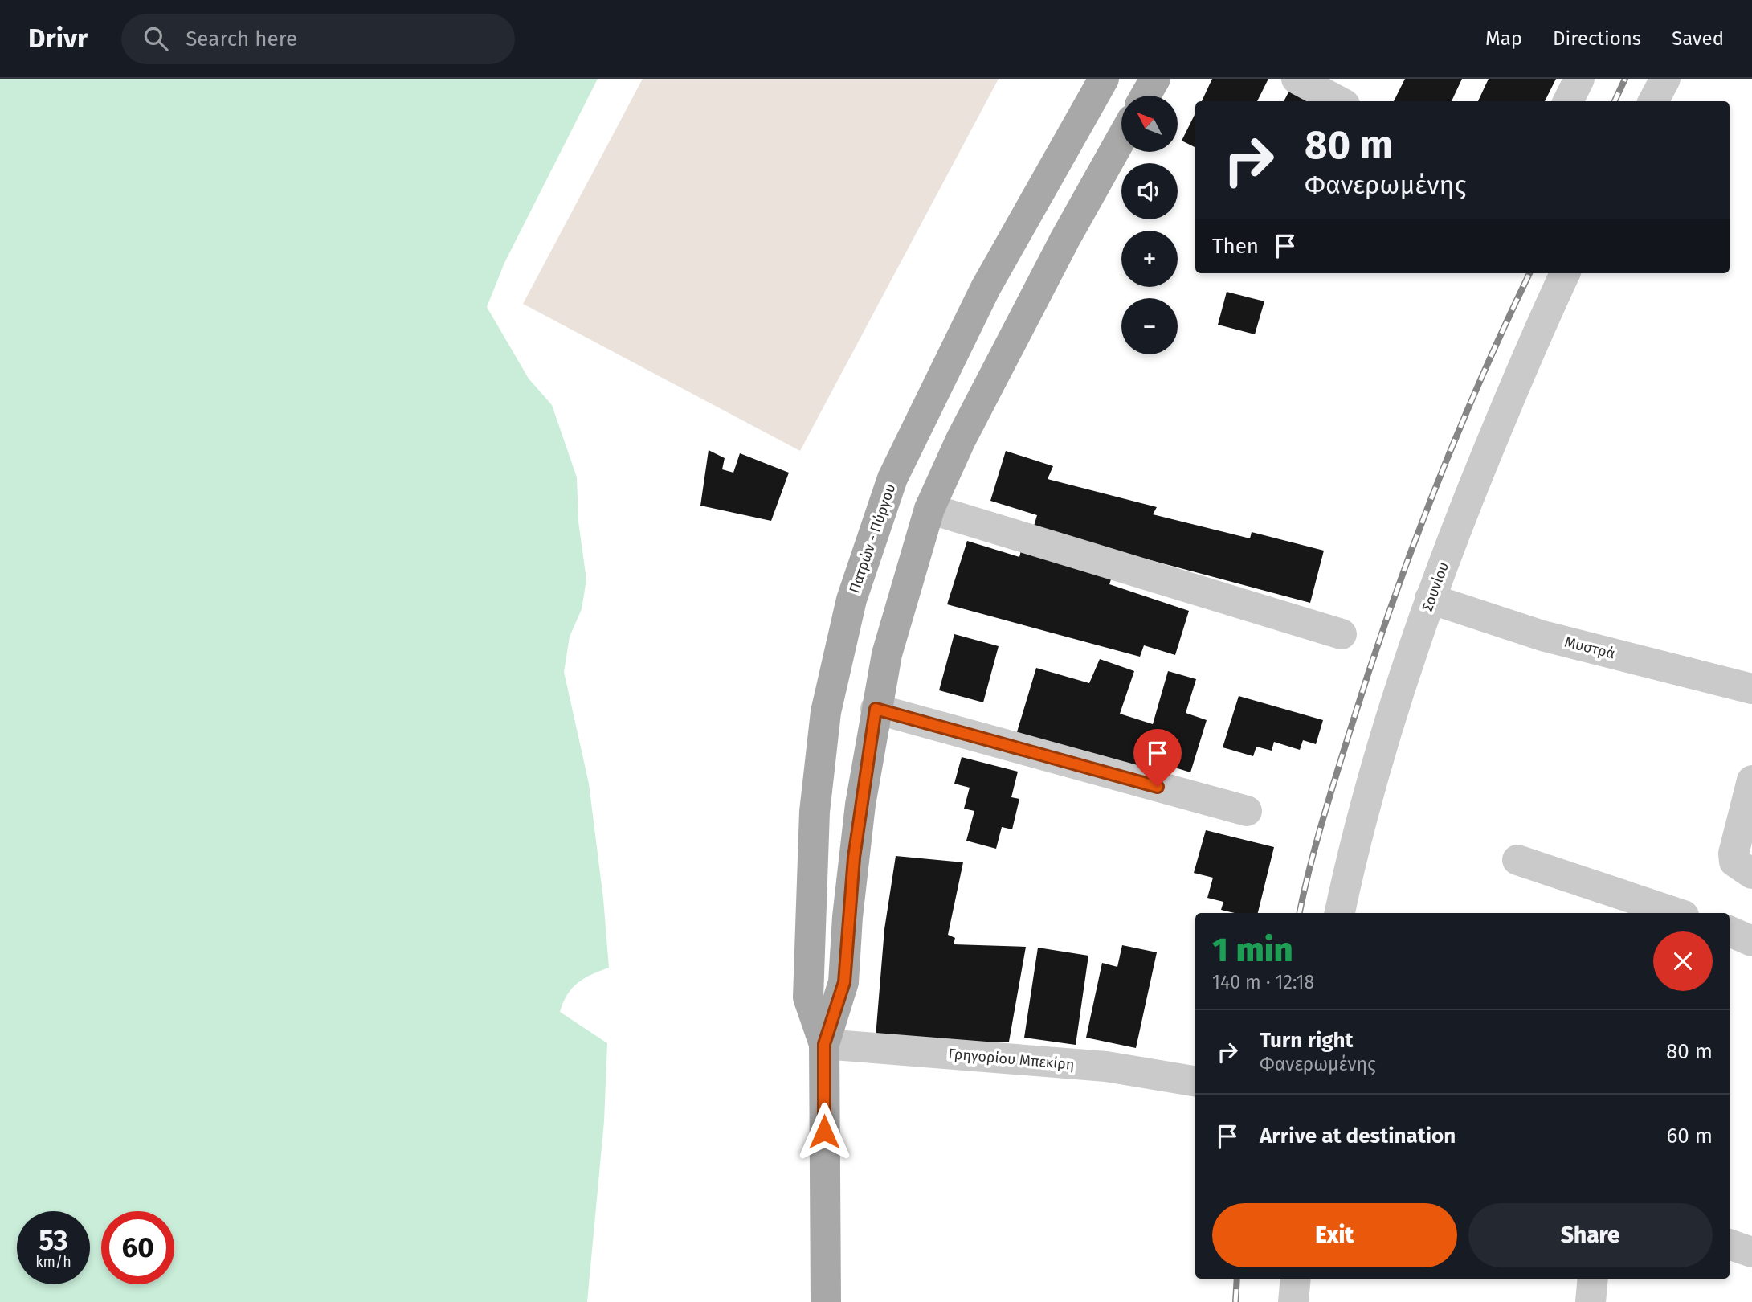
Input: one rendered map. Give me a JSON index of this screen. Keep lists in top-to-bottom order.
{
  "streets": {
    "main road": ["Πατρών - Πύργου"],
    "street": ["Σουνίου", "Μυστρά", "Γρηγορίου Μπεκίρη"]
  },
  "crossings": [
    ["Πατρών - Πύργου", "Γρηγορίου Μπεκίρη"],
    ["Σουνίου", "Μυστρά"]
  ],
  "north": "top left",
  "page": {
    "header": "Drivr",
    "search": "Search here",
    "nav": ["Map", "Directions", "Saved"],
    "map_buttons": ["+", "−"],
    "turn": ["80 m", "Φανερωμένης"],
    "then": "Then",
    "heading": ["1 min", "140 m · 12:18"],
    "list": [
      {
        "name": "Turn right",
        "note": "Φανερωμένης",
        "value": "80 m"
      },
      {
        "name": "Arrive at destination",
        "value": "60 m"
      }
    ],
    "buttons": ["Exit", "Share"],
    "speed": "53 km/h",
    "limit": "60"
  }
}
